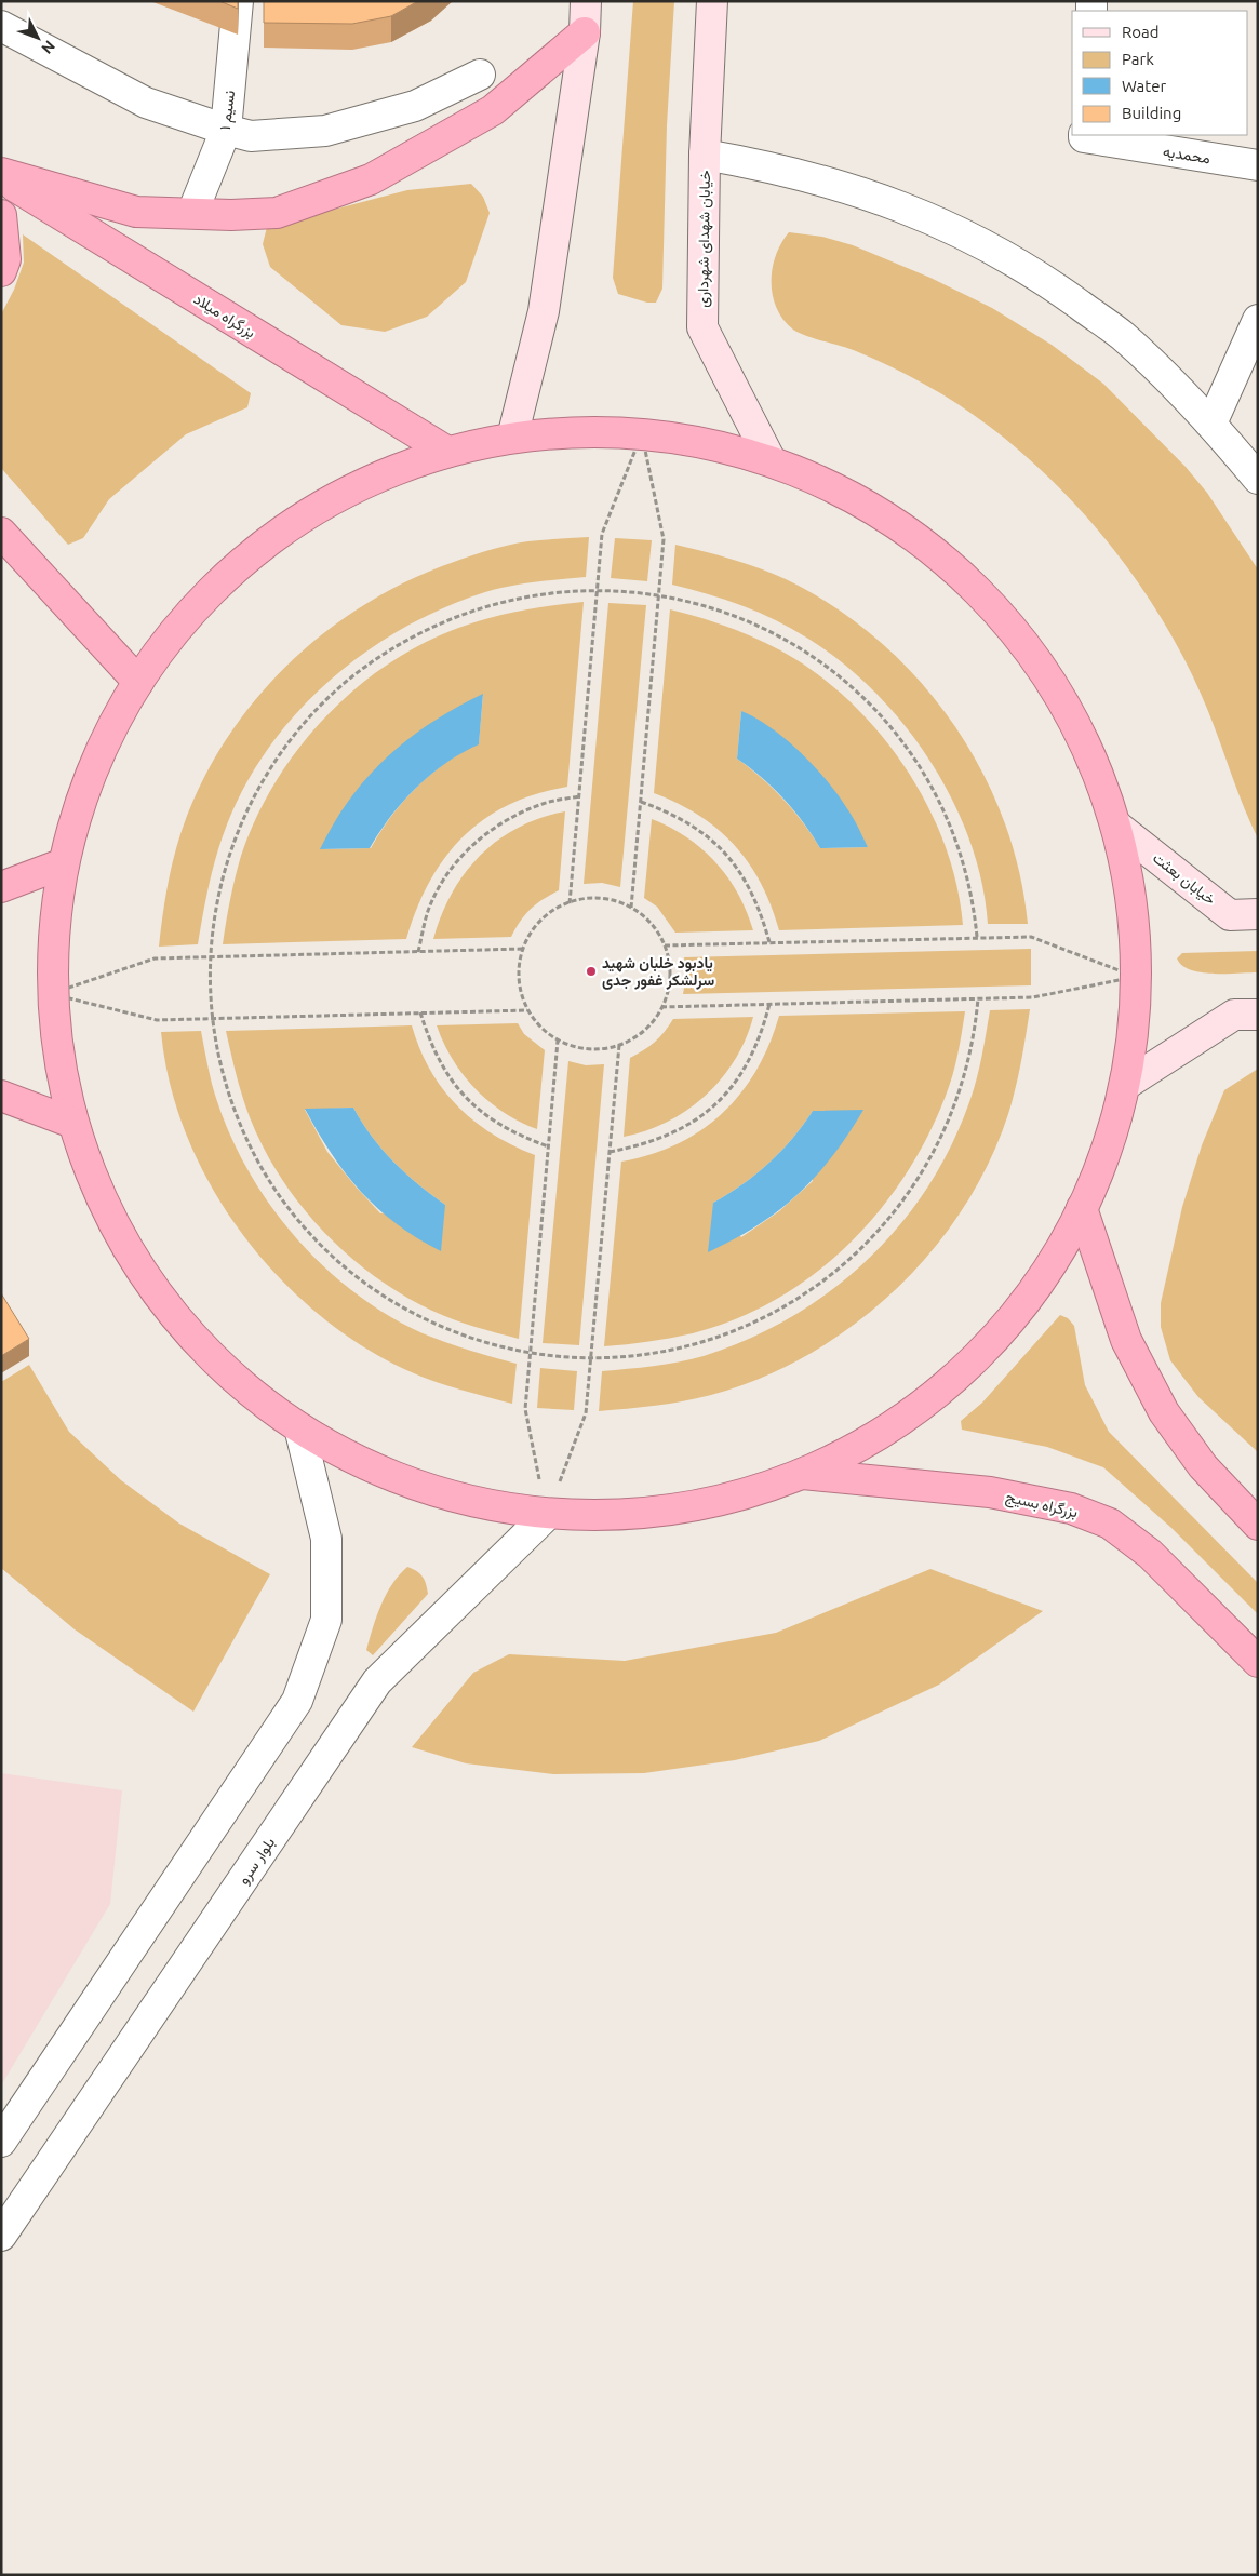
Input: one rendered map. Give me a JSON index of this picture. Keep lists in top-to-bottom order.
{
  "streets": {
    "highway": ["بزرگراه میلاد", "بزرگراه بسیج"],
    "main road": ["خیابان شهدای شهرداری", "خیابان بعثت"],
    "street": ["نسیم ۱", "محمدیه", "بلوار سرو"]
  },
  "places": ["یادبود خلبان شهید سرلشکر غفور جدی"],
  "legend": [
    "Road",
    "Park",
    "Water",
    "Building"
  ],
  "north": "bottom right"
}
